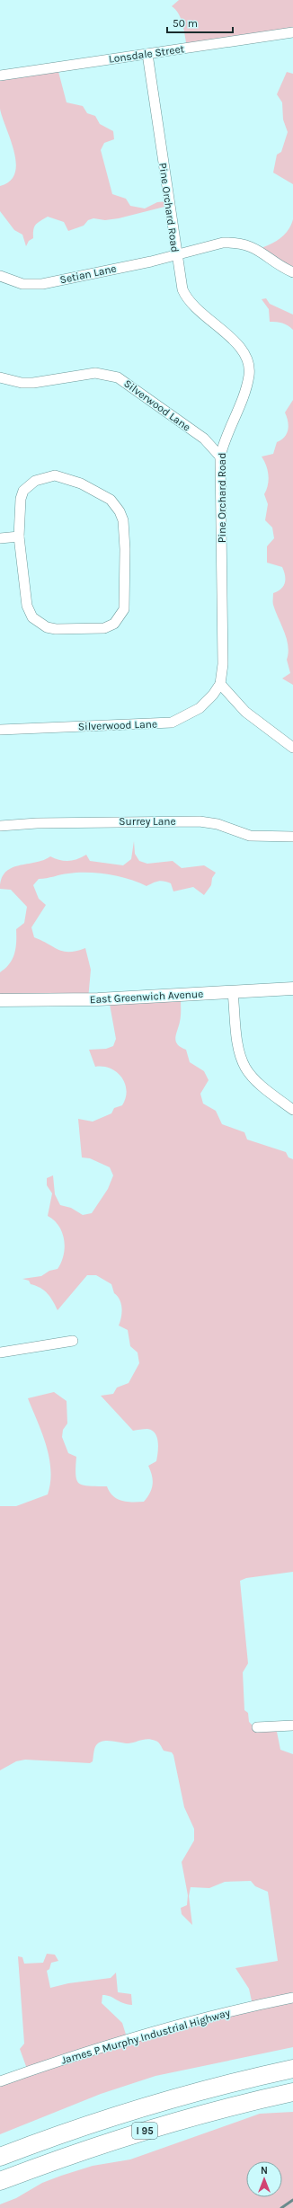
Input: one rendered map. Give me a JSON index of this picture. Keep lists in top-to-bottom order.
{
  "streets": {
    "highway": ["I 95"],
    "street": [
      "Lonsdale Street",
      "Pine Orchard Road",
      "Setian Lane",
      "Silverwood Lane",
      "Surrey Lane",
      "East Greenwich Avenue",
      "James P Murphy Industrial Highway"
    ]
  },
  "crossings": [
    ["Lonsdale Street", "Pine Orchard Road"],
    ["Pine Orchard Road", "Setian Lane"],
    ["Pine Orchard Road", "Silverwood Lane"]
  ],
  "scale_bar": "50 m",
  "north": "top"
}
